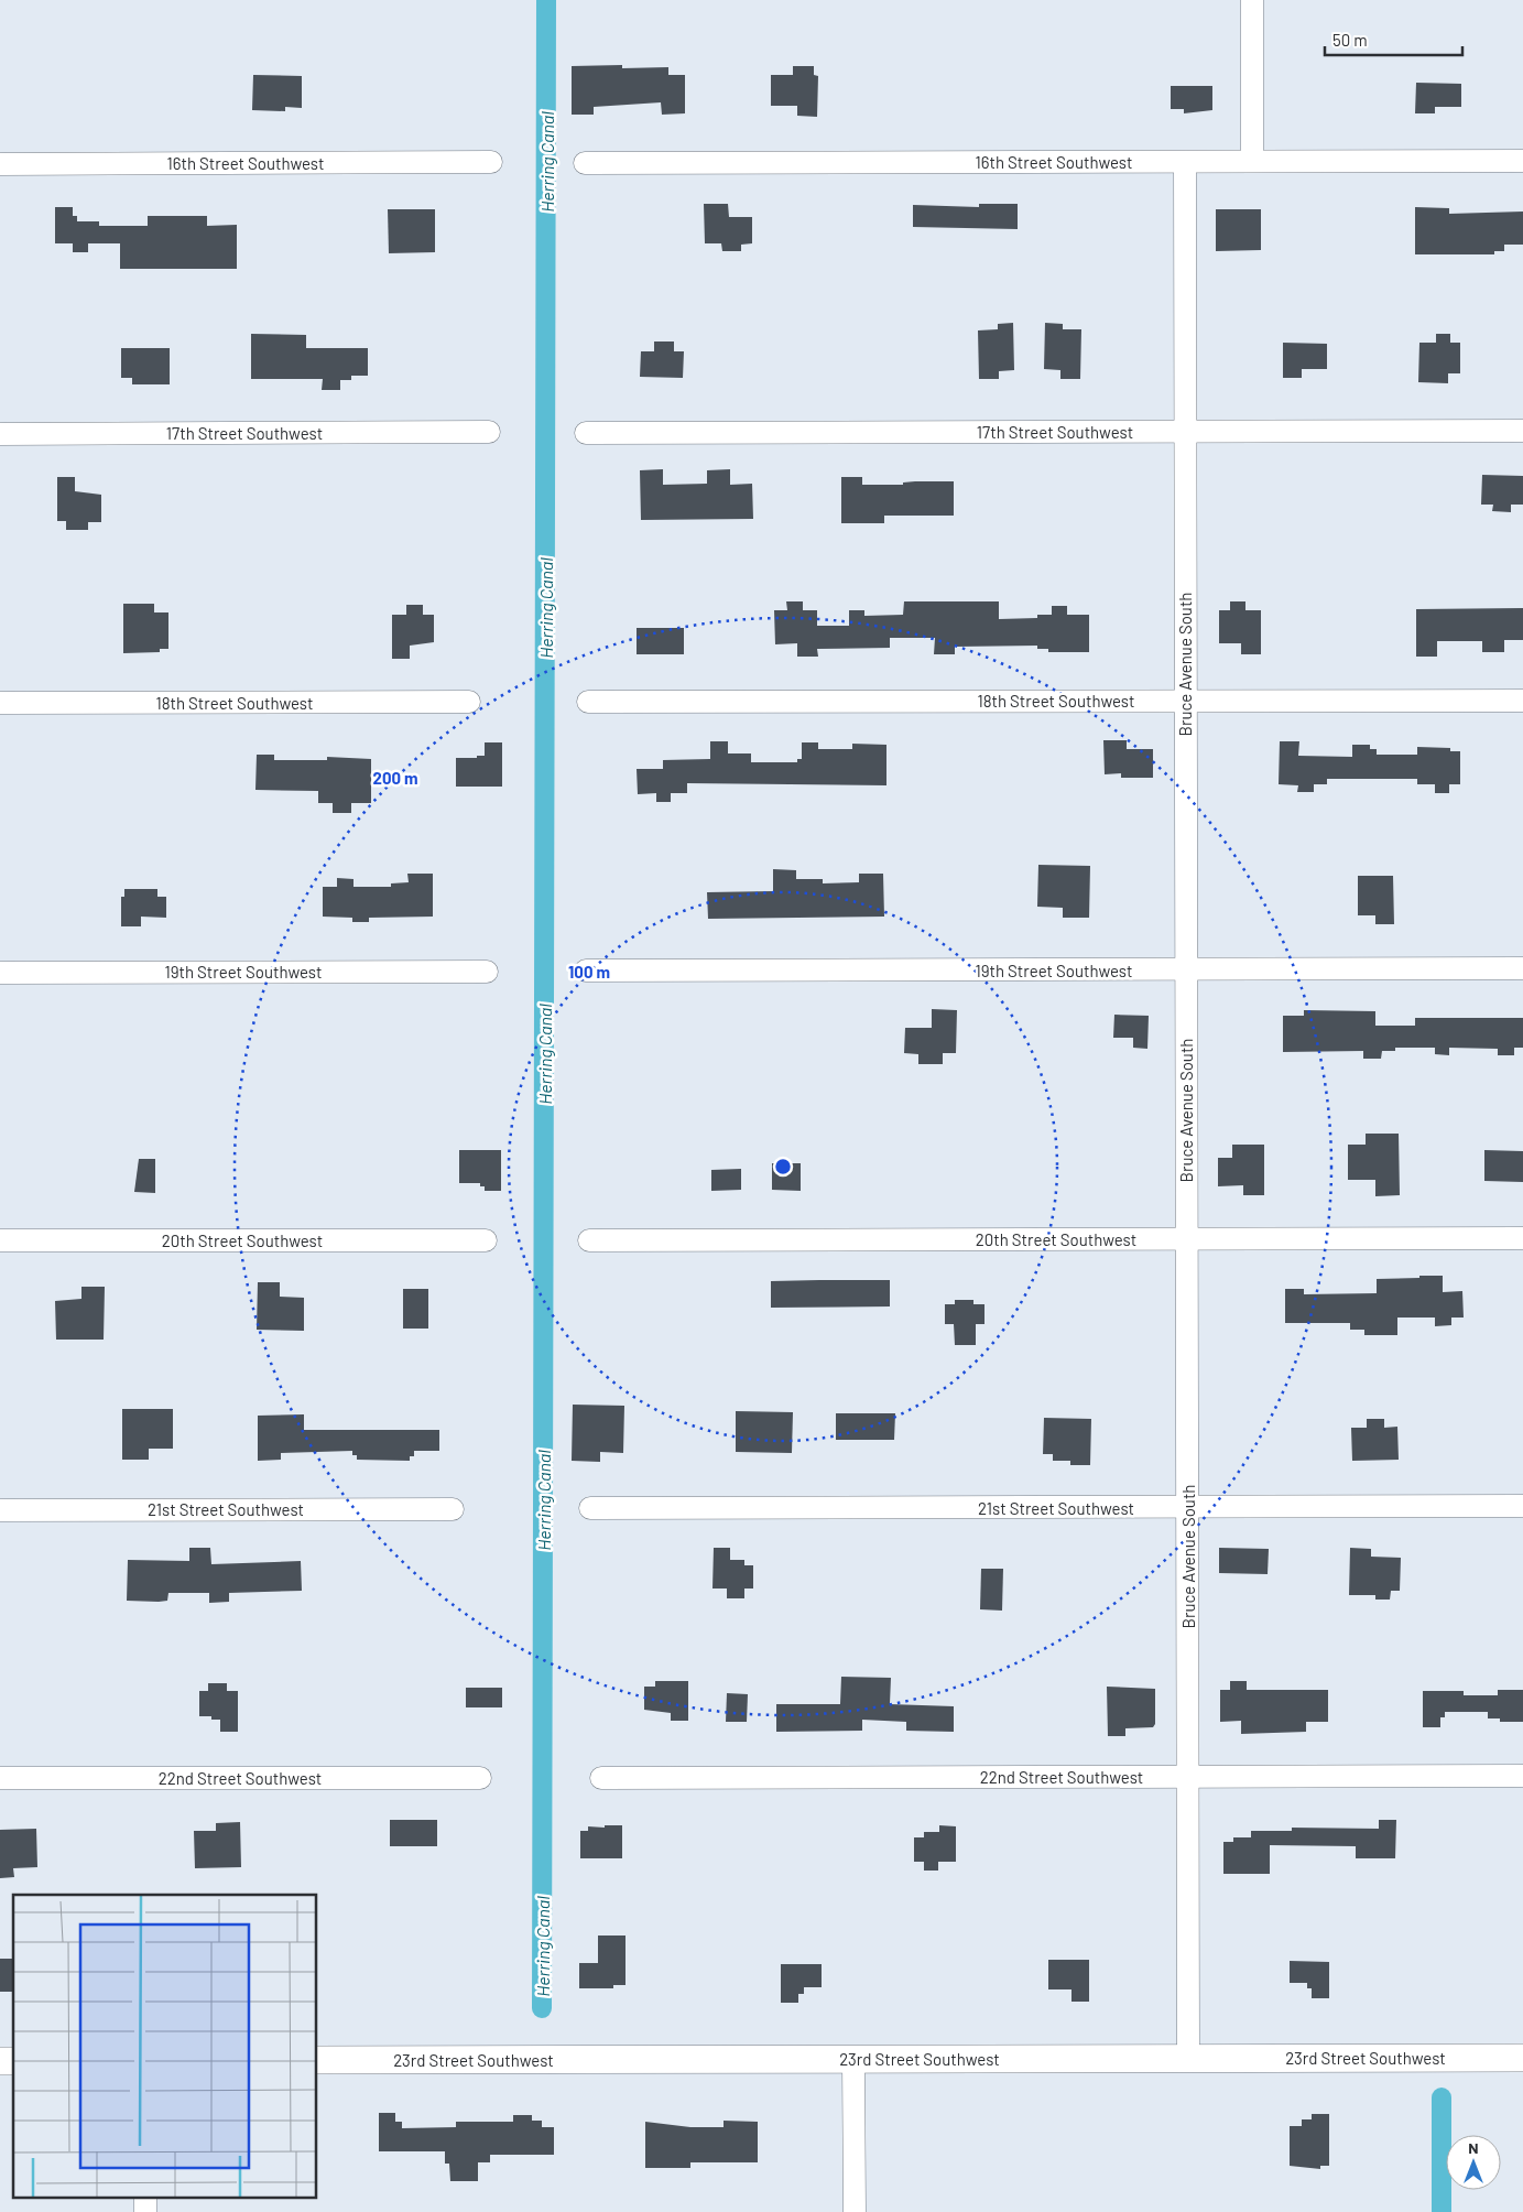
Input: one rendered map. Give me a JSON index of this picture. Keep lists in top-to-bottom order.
{
  "streets": {
    "street": [
      "16th Street Southwest",
      "17th Street Southwest",
      "Bruce Avenue South",
      "18th Street Southwest",
      "19th Street Southwest",
      "20th Street Southwest",
      "21st Street Southwest",
      "22nd Street Southwest",
      "23rd Street Southwest"
    ]
  },
  "crossings": [
    ["16th Street Southwest", "Bruce Avenue South"],
    ["17th Street Southwest", "Bruce Avenue South"],
    ["Bruce Avenue South", "18th Street Southwest"],
    ["Bruce Avenue South", "19th Street Southwest"],
    ["Bruce Avenue South", "20th Street Southwest"],
    ["Bruce Avenue South", "21st Street Southwest"],
    ["Bruce Avenue South", "22nd Street Southwest"],
    ["Bruce Avenue South", "23rd Street Southwest"]
  ],
  "water": ["Herring Canal"],
  "scale_bar": "50 m",
  "north": "top",
  "rings": ["200 m", "100 m"]
}
